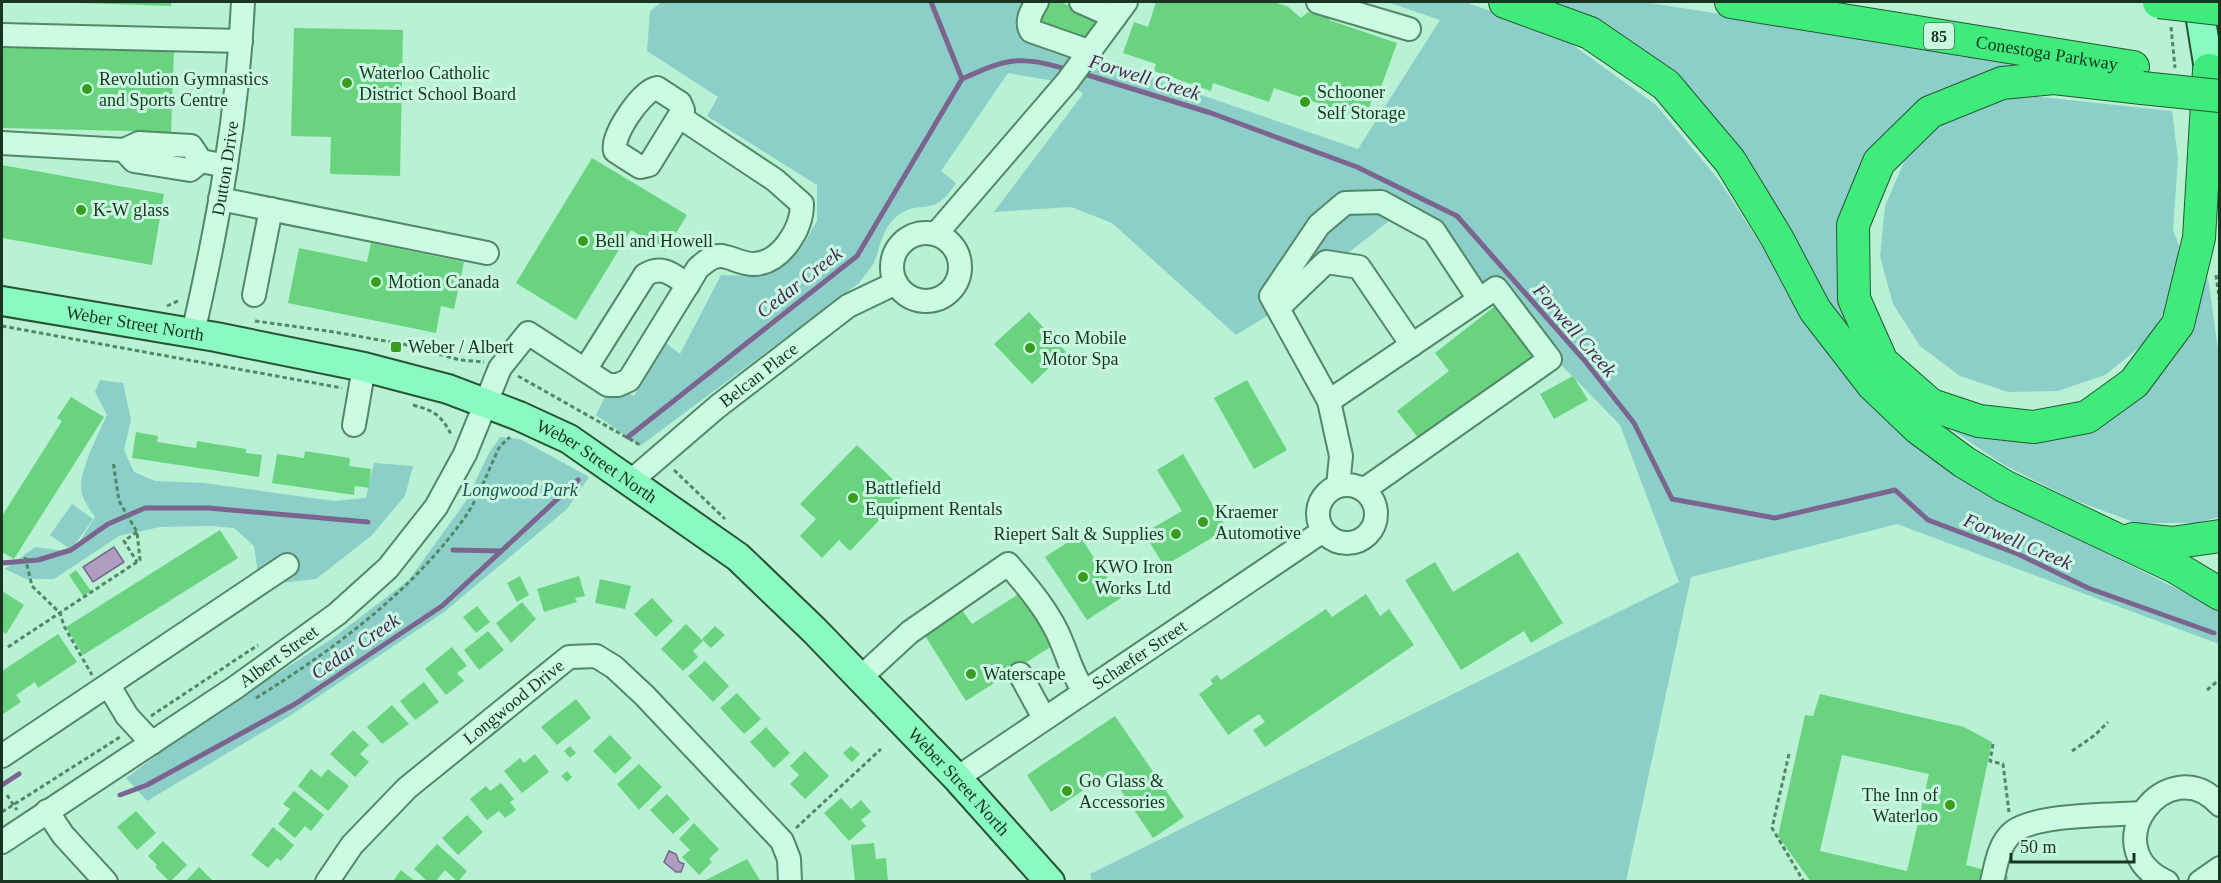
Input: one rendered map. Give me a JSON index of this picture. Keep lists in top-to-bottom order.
{
  "streets": {
    "highway": ["85", "Conestoga Parkway"],
    "main road": ["Weber Street North"],
    "street": [
      "Dutton Drive",
      "Belcan Place",
      "Schaefer Street",
      "Albert Street",
      "Longwood Drive"
    ]
  },
  "crossings": [
    ["Dutton Drive", "Weber Street North"],
    ["Weber Street North", "Belcan Place"],
    ["Weber Street North", "Schaefer Street"],
    ["Weber Street North", "Albert Street"]
  ],
  "water": ["Forwell Creek", "Cedar Creek"],
  "parks": ["Longwood Park"],
  "places": {
    "other": [
      "Waterloo Catholic District School Board",
      "Revolution Gymnastics and Sports Centre",
      "Schooner Self Storage",
      "K-W glass",
      "Bell and Howell",
      "Motion Canada",
      "Eco Mobile Motor Spa",
      "Battlefield Equipment Rentals",
      "Kraemer Automotive",
      "Riepert Salt & Supplies",
      "KWO Iron Works Ltd",
      "Waterscape",
      "Go Glass & Accessories",
      "The Inn of Waterloo"
    ],
    "transit": ["Weber / Albert"]
  },
  "scale_bar": "50 m"
}
